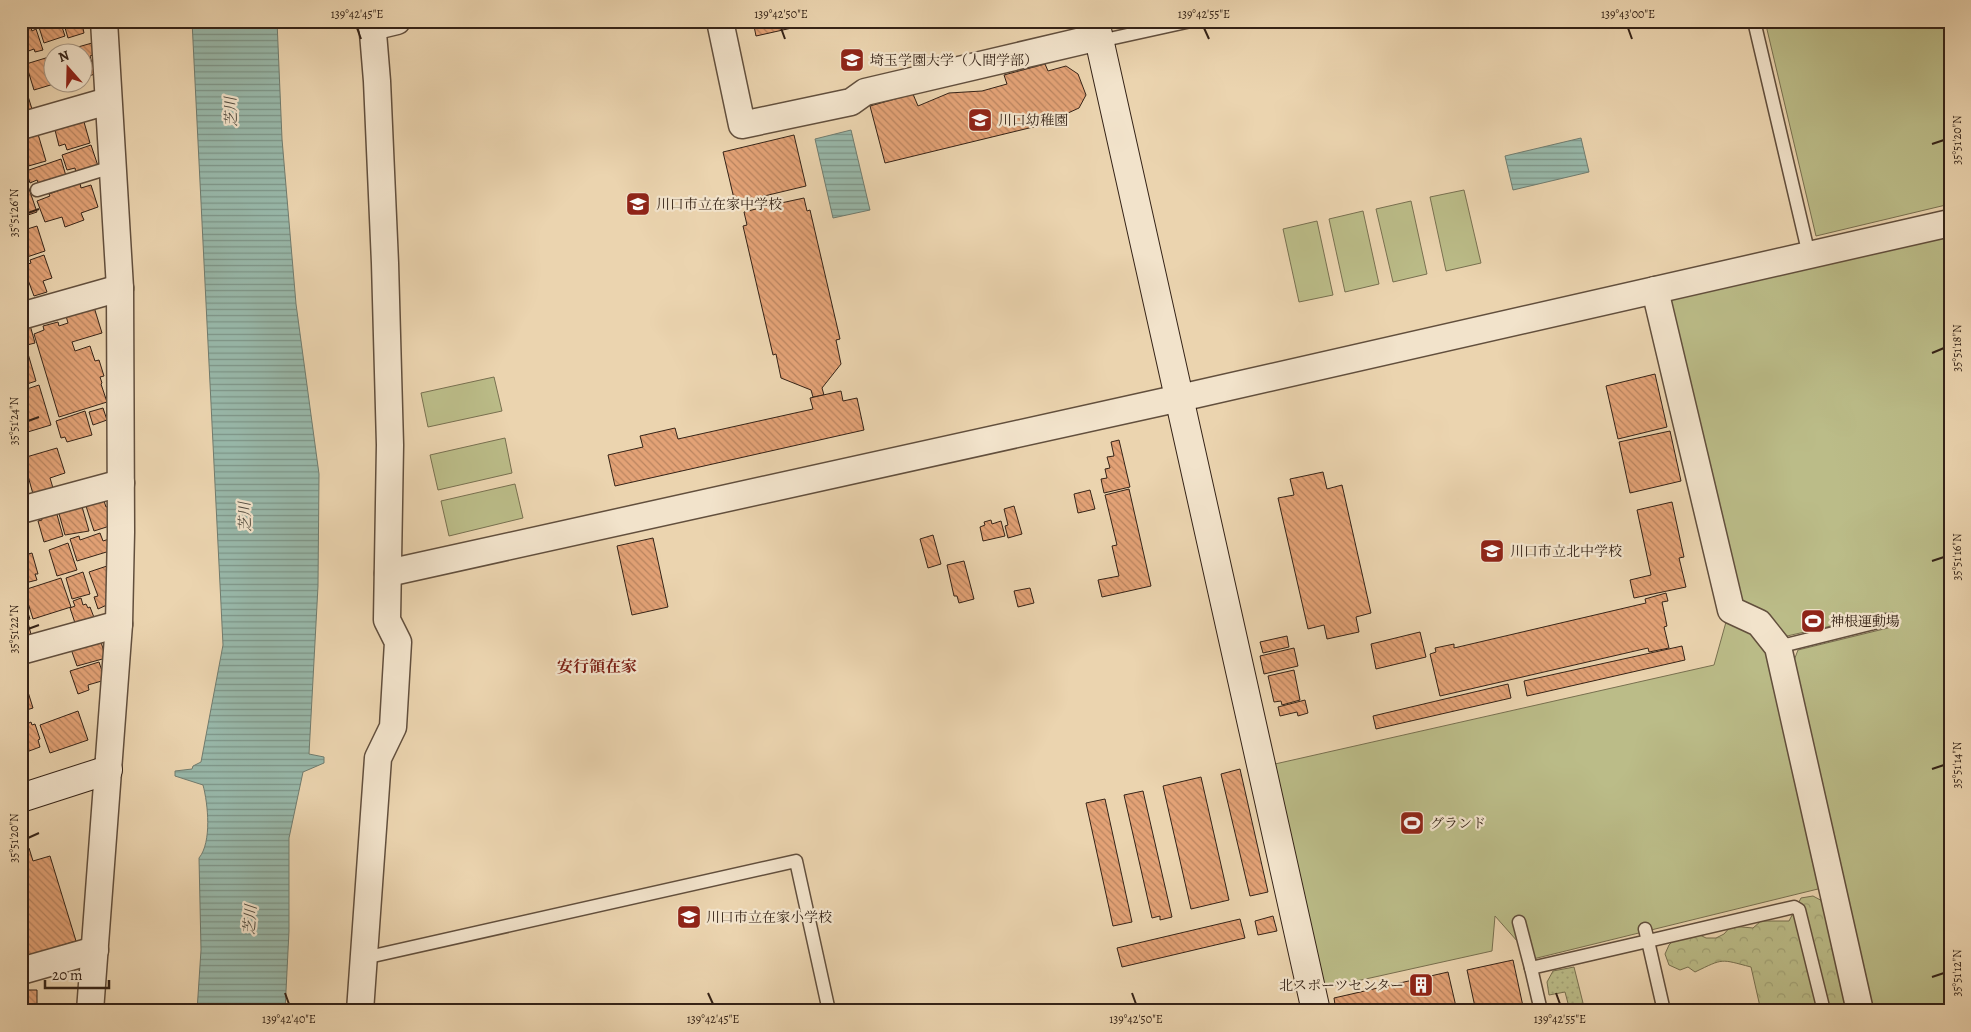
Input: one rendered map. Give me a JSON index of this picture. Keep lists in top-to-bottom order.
{
  "districts": ["安行領在家"],
  "water": ["芝川"],
  "places": {
    "school or university": [
      "埼玉学園大学（人間学部）",
      "川口幼稚園",
      "川口市立在家中学校",
      "川口市立北中学校",
      "川口市立在家小学校"
    ],
    "sports": ["神根運動場", "グランド"],
    "building": ["北スポーツセンター"]
  },
  "scale_bar": "20 m",
  "north": "top",
  "coordinates": [
    "139°42'45\"E",
    "139°42'50\"E",
    "139°42'55\"E",
    "139°43'00\"E",
    "35°51'20\"N",
    "35°51'26\"N",
    "35°51'18\"N",
    "35°51'24\"N",
    "35°51'16\"N",
    "35°51'22\"N",
    "35°51'14\"N",
    "35°51'12\"N",
    "139°42'40\"E"
  ]
}
